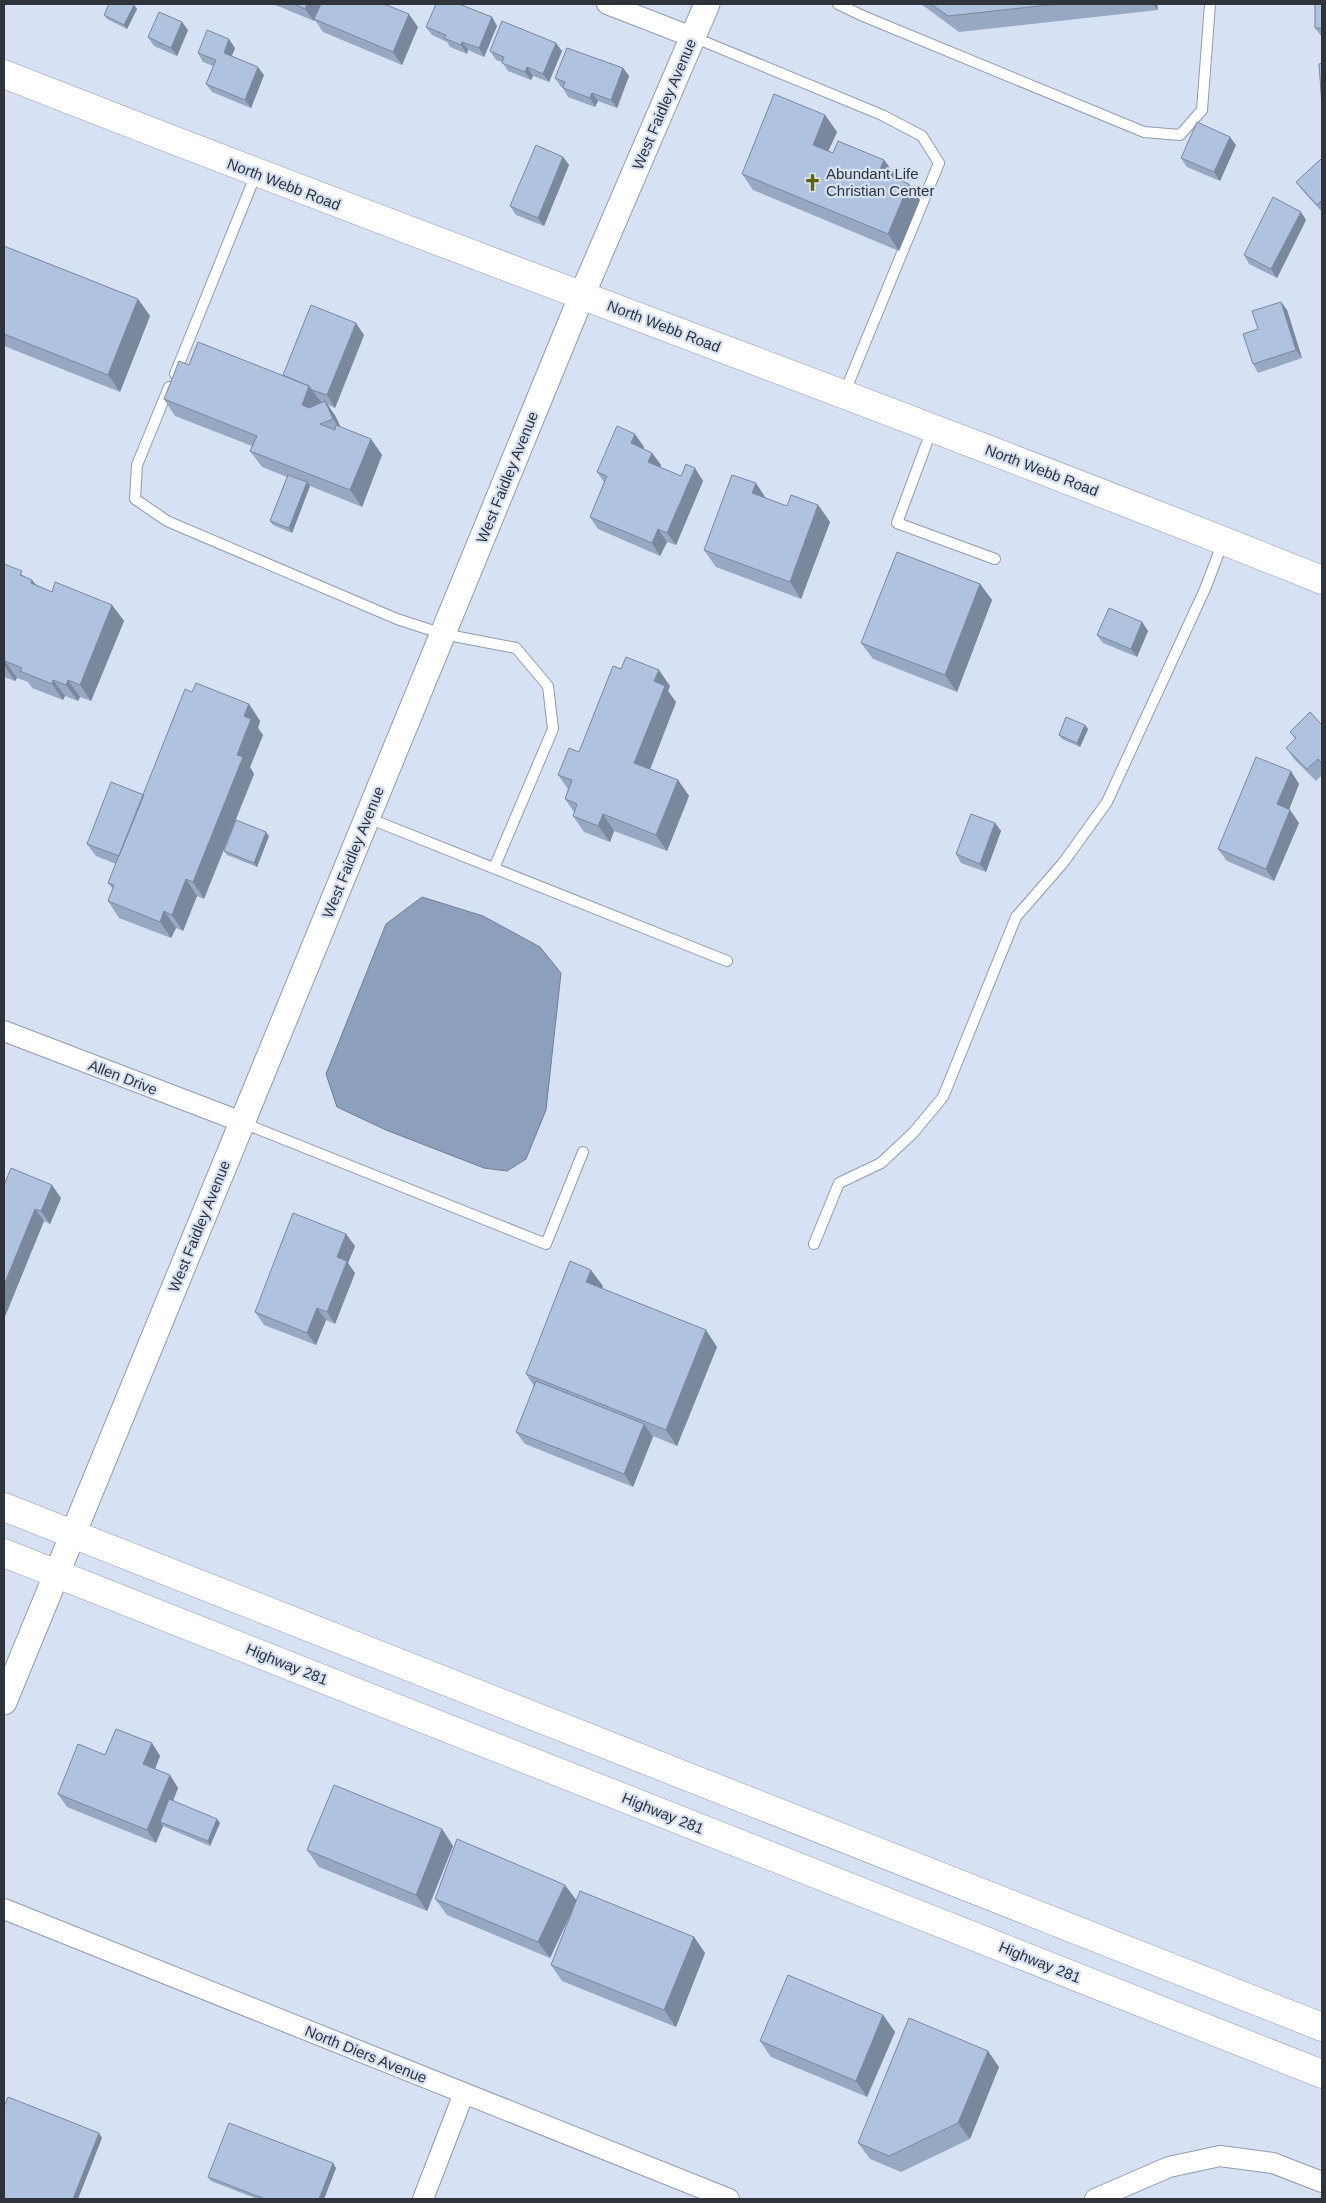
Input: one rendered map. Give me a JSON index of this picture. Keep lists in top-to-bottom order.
{
  "streets": {
    "main road": ["North Webb Road", "Highway 281"],
    "street": ["West Faidley Avenue", "Allen Drive", "North Diers Avenue"]
  },
  "crossings": [
    ["West Faidley Avenue", "North Webb Road"],
    ["West Faidley Avenue", "Allen Drive"],
    ["West Faidley Avenue", "Highway 281"]
  ],
  "places": {
    "church": ["Abundant Life Christian Center"]
  }
}
